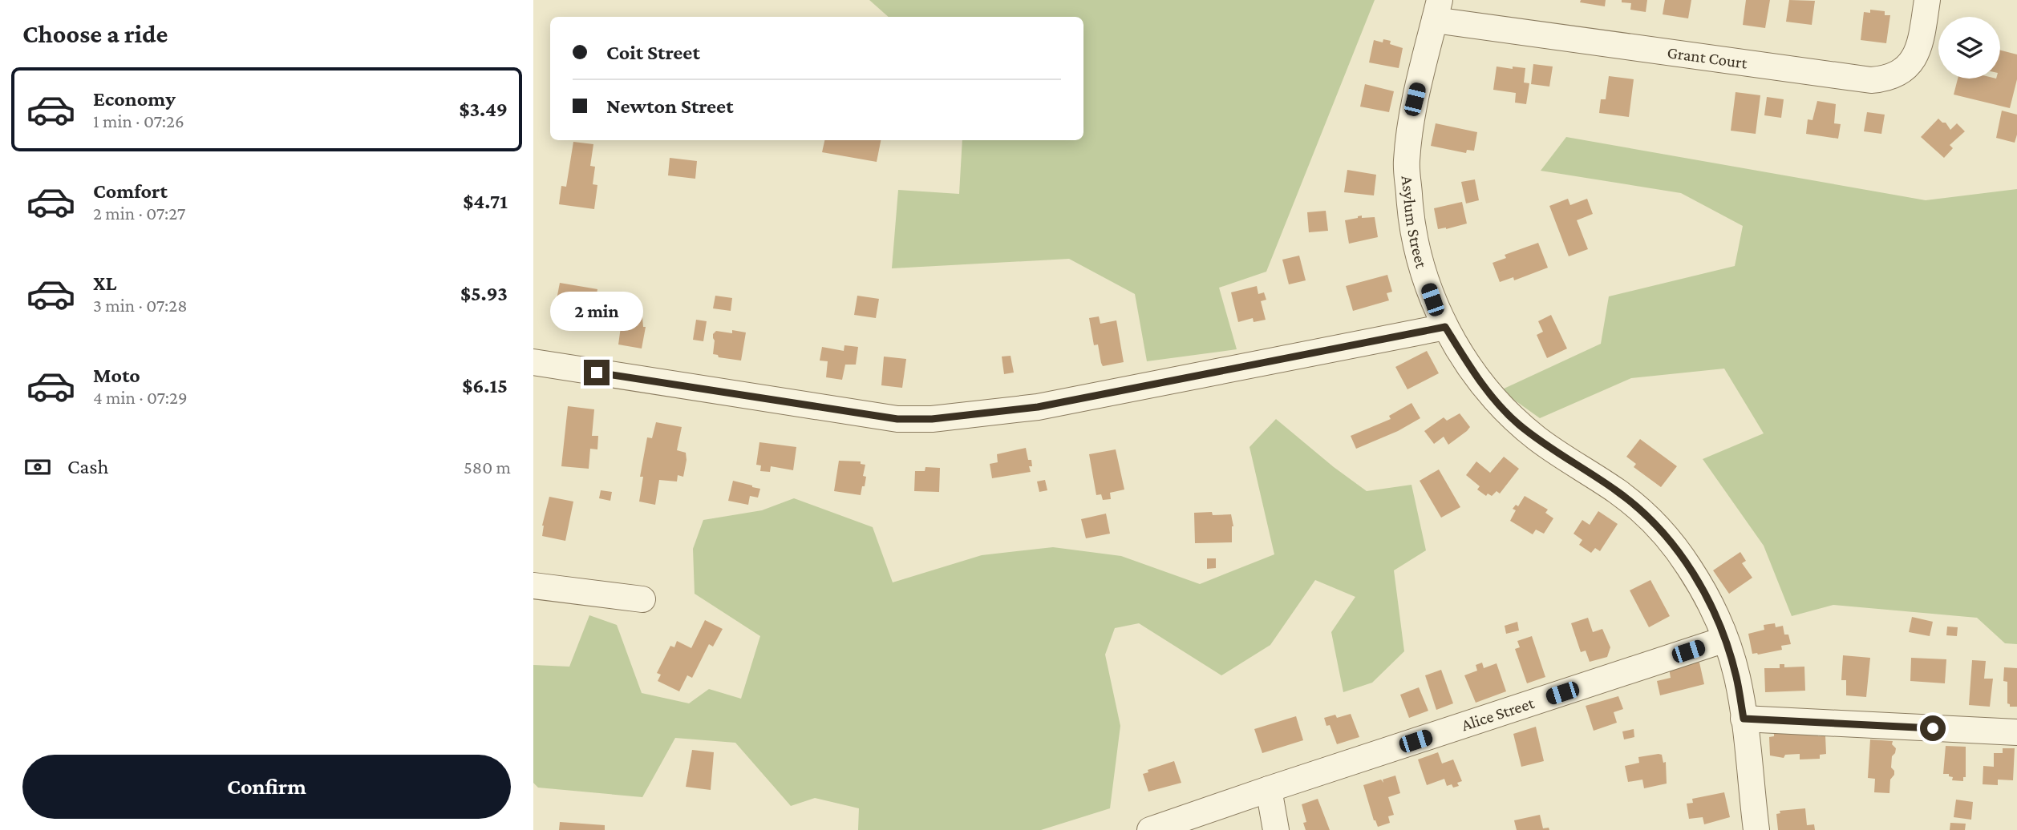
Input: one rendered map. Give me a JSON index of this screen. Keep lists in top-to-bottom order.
{
  "streets": {
    "street": ["Grant Court", "Asylum Street", "Alice Street"]
  },
  "crossings": [
    ["Grant Court", "Asylum Street"],
    ["Asylum Street", "Alice Street"]
  ],
  "page": {
    "heading": "Choose a ride",
    "banner": ["Coit Street", "Newton Street"],
    "list": [
      {
        "name": "Economy",
        "note": "1 min · 07:26",
        "value": "$3.49"
      },
      {
        "name": "Comfort",
        "note": "2 min · 07:27",
        "value": "$4.71"
      },
      {
        "name": "XL",
        "note": "3 min · 07:28",
        "value": "$5.93"
      },
      {
        "name": "Moto",
        "note": "4 min · 07:29",
        "value": "$6.15"
      }
    ],
    "bubble": "2 min",
    "pay": ["Cash", "580 m"],
    "buttons": "Confirm"
  }
}
